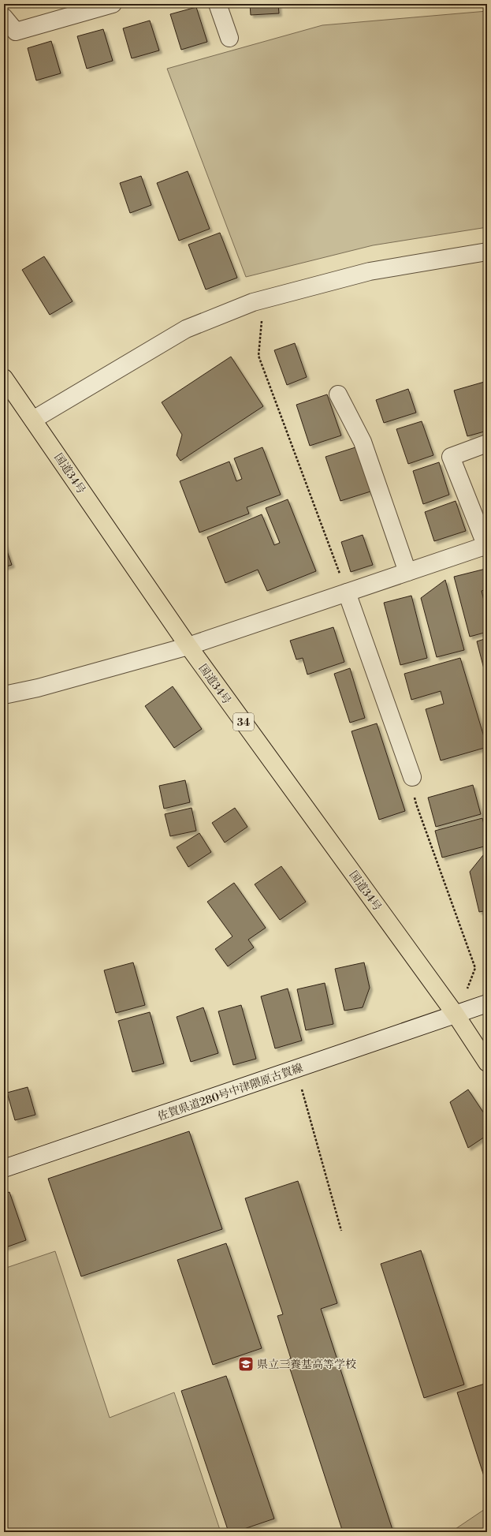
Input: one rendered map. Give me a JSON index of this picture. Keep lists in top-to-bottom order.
{
  "streets": {
    "highway": ["国道34号", "34"],
    "street": ["佐賀県道280号中津隈原古賀線"]
  },
  "crossings": [
    ["国道34号", "佐賀県道280号中津隈原古賀線"]
  ],
  "places": {
    "school or university": ["県立三養基高等学校"]
  }
}
